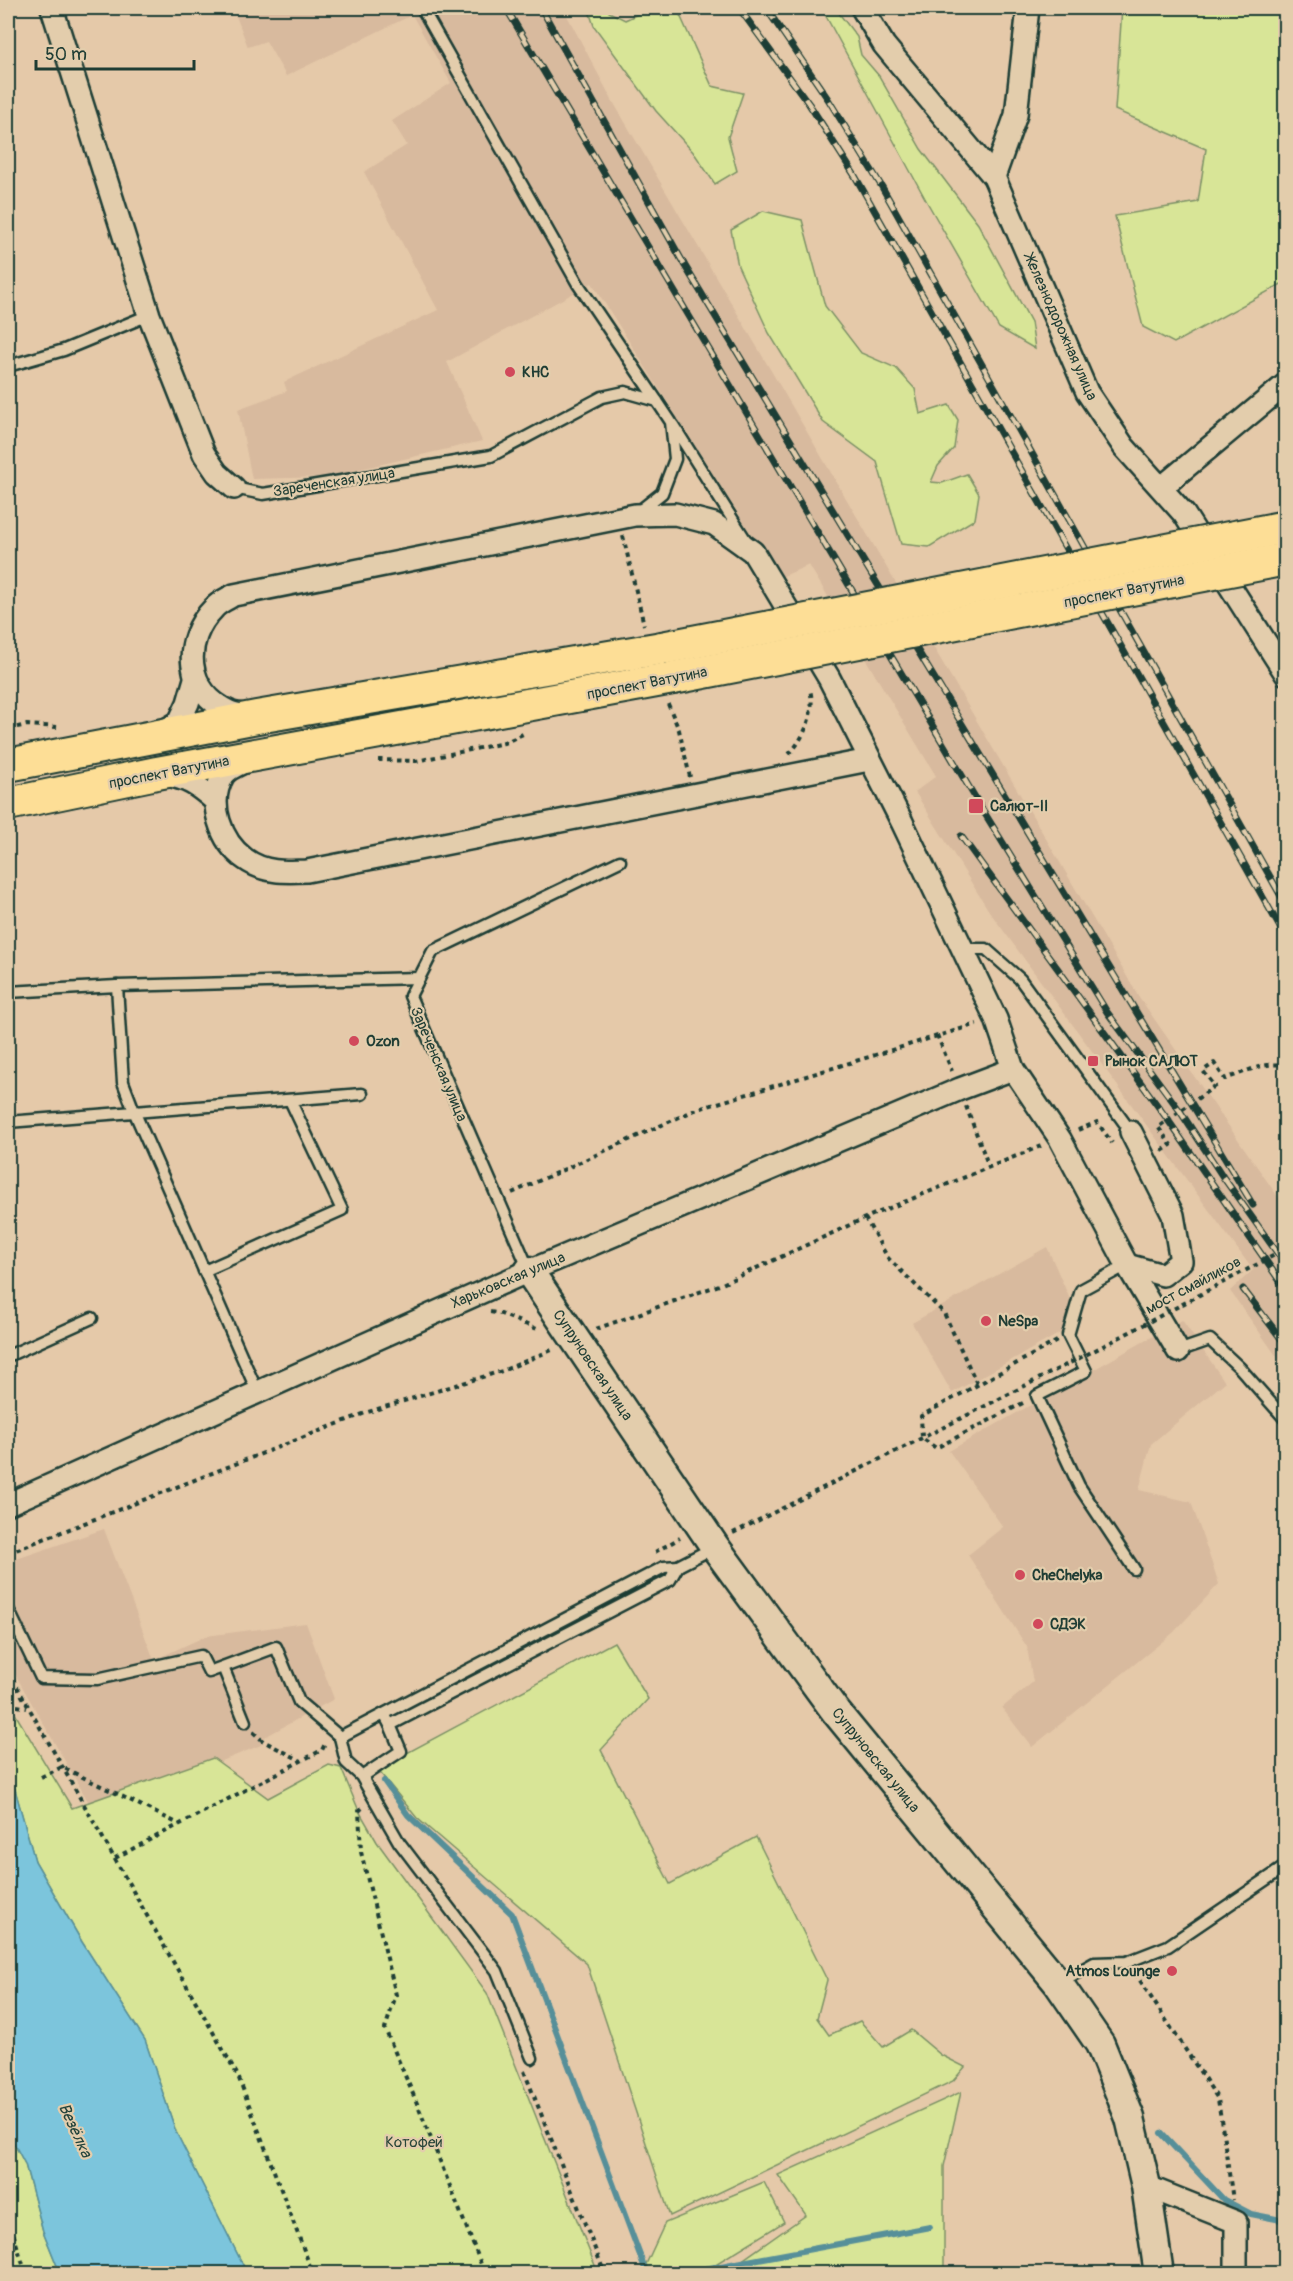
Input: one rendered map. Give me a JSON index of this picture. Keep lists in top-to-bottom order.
{
  "streets": {
    "main road": ["проспект Ватутина"],
    "street": [
      "Железнодорожная улица",
      "Зареченская улица",
      "Харьковская улица",
      "Супруновская улица"
    ],
    "path": ["мост смайликов"]
  },
  "crossings": [
    ["Зареченская улица", "Харьковская улица"],
    ["Зареченская улица", "Супруновская улица"],
    ["Харьковская улица", "Супруновская улица"]
  ],
  "water": ["Везёлка"],
  "parks": ["Котофей"],
  "places": {
    "other": [
      "КНС",
      "Ozon",
      "NeSpa",
      "CheChelyka",
      "СДЭК",
      "Atmos Lounge"
    ],
    "transit": ["Салют-II", "Рынок САЛЮТ"]
  },
  "scale_bar": "50 m"
}
